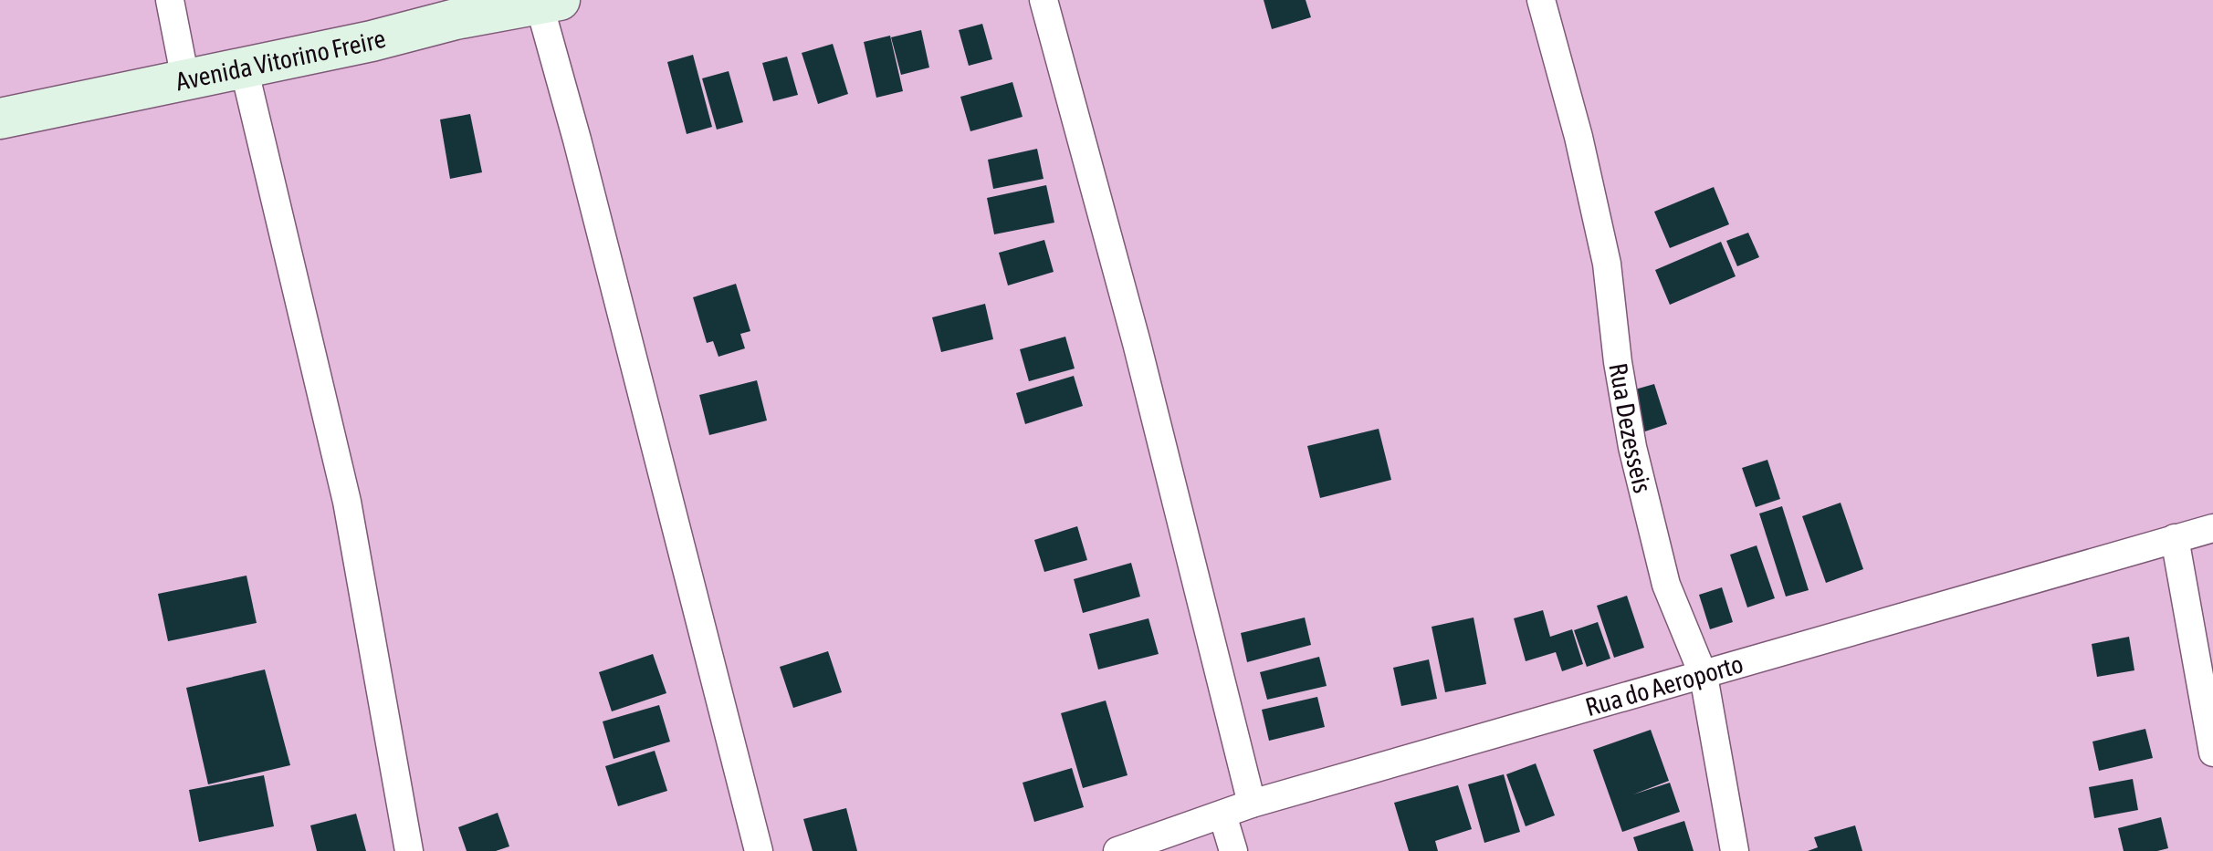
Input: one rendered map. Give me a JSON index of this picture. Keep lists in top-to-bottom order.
{
  "streets": {
    "street": ["Avenida Vitorino Freire", "Rua Dezesseis", "Rua do Aeroporto"]
  },
  "crossings": [
    ["Rua Dezesseis", "Rua do Aeroporto"]
  ]
}
